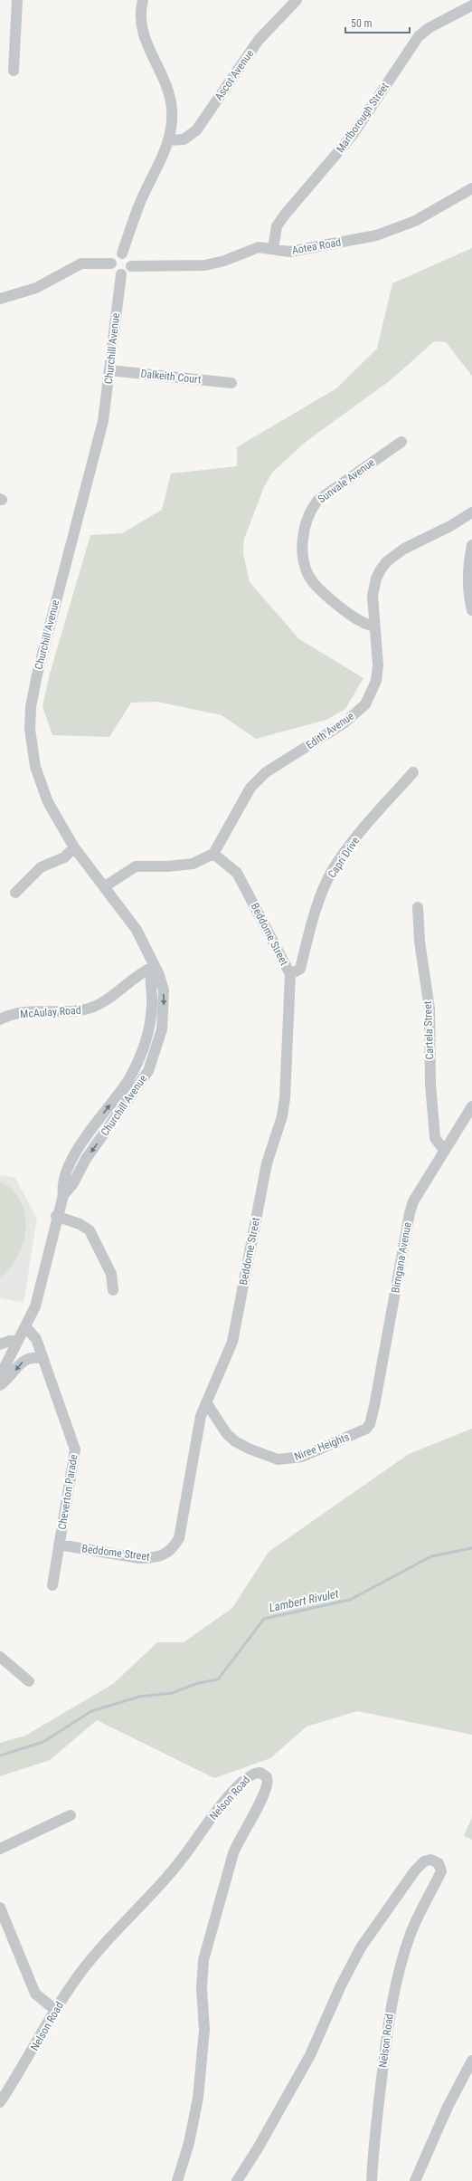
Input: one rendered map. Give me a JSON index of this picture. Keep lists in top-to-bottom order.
{
  "streets": {
    "street": [
      "Ascot Avenue",
      "Marlborough Street",
      "Aotea Road",
      "Churchill Avenue",
      "Dalkeith Court",
      "Sunvale Avenue",
      "Edith Avenue",
      "Capri Drive",
      "Beddome Street",
      "McAulay Road",
      "Cartela Street",
      "Birngana Avenue",
      "Niree Heights",
      "Cheverton Parade",
      "Nelson Road"
    ]
  },
  "crossings": [
    ["Marlborough Street", "Aotea Road"],
    ["Aotea Road", "Churchill Avenue"],
    ["Churchill Avenue", "Dalkeith Court"],
    ["Churchill Avenue", "McAulay Road"],
    ["Churchill Avenue", "Cheverton Parade"],
    ["Sunvale Avenue", "Edith Avenue"],
    ["Edith Avenue", "Beddome Street"],
    ["Capri Drive", "Beddome Street"],
    ["Beddome Street", "Niree Heights"],
    ["Beddome Street", "Cheverton Parade"],
    ["Cartela Street", "Birngana Avenue"],
    ["Birngana Avenue", "Niree Heights"]
  ],
  "water": ["Lambert Rivulet"],
  "scale_bar": "50 m"
}
